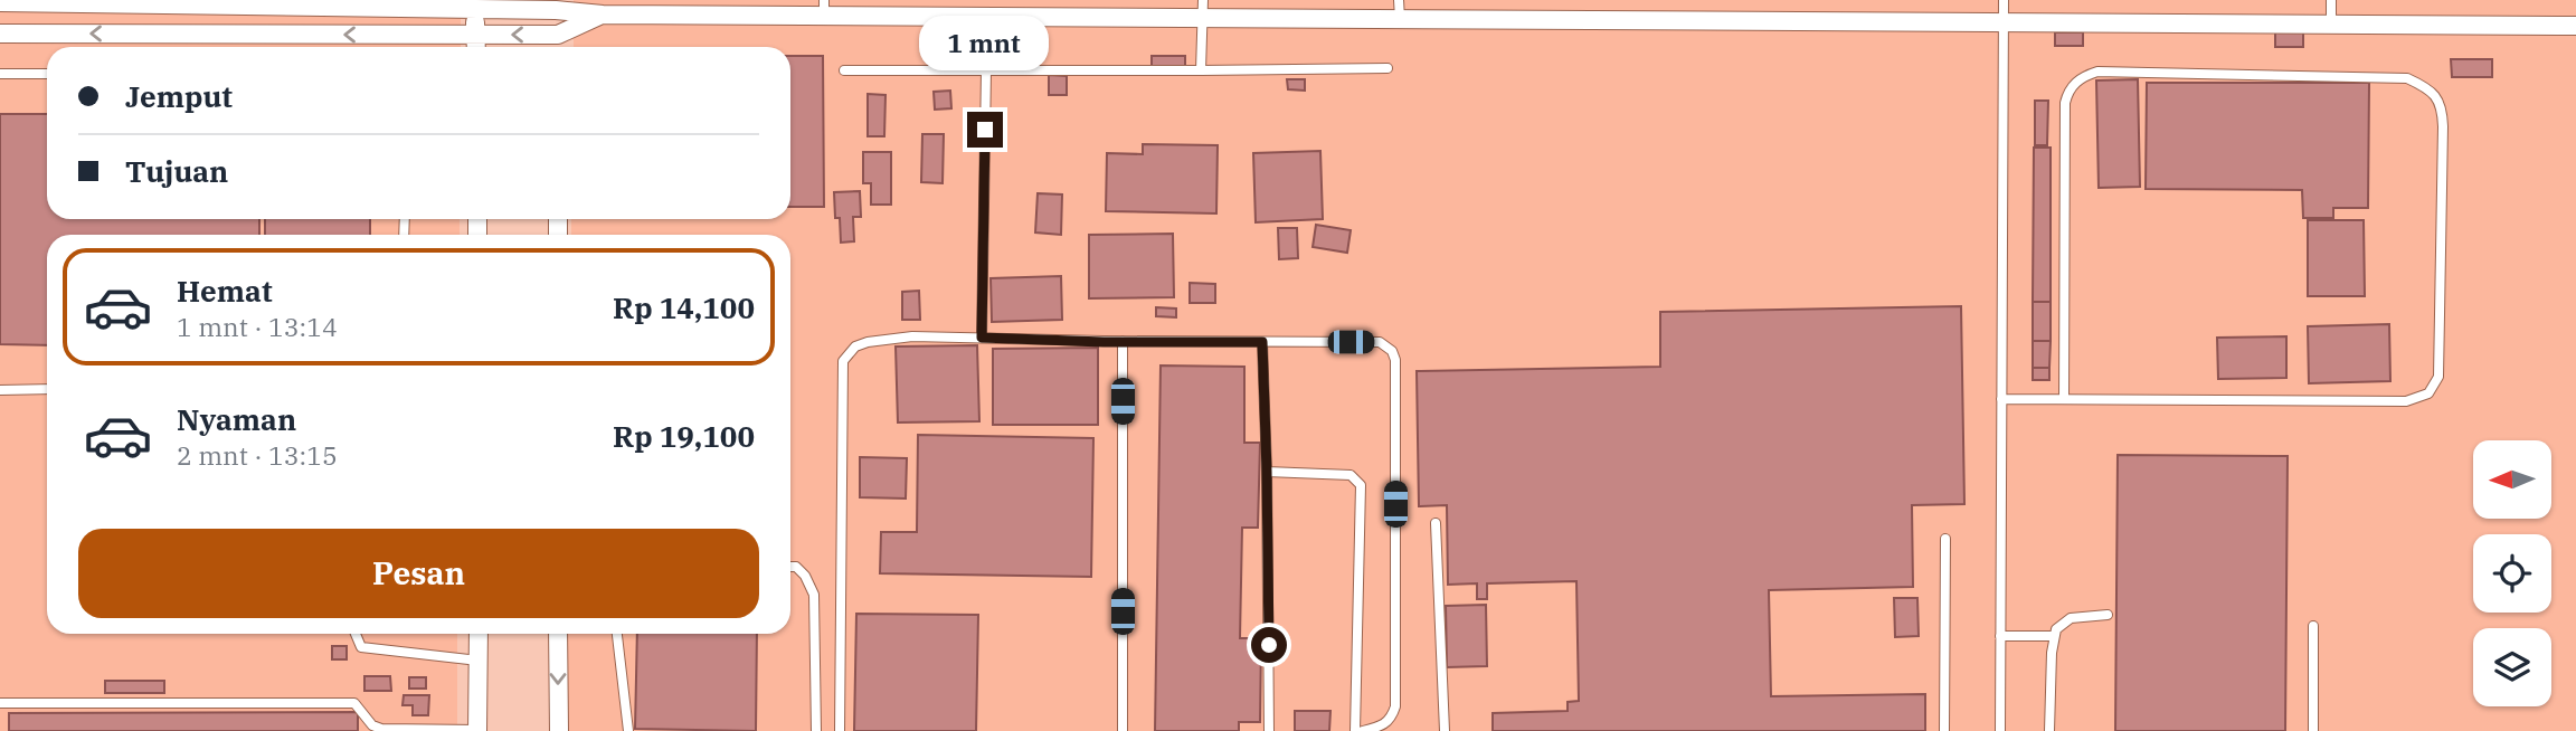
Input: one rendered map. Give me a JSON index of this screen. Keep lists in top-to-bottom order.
{
  "north": "left",
  "page": {
    "bubble": "1 mnt",
    "banner": ["Jemput", "Tujuan"],
    "list": [
      {
        "name": "Hemat",
        "note": "1 mnt · 13:14",
        "value": "Rp 14,100"
      },
      {
        "name": "Nyaman",
        "note": "2 mnt · 13:15",
        "value": "Rp 19,100"
      }
    ],
    "buttons": "Pesan"
  }
}
